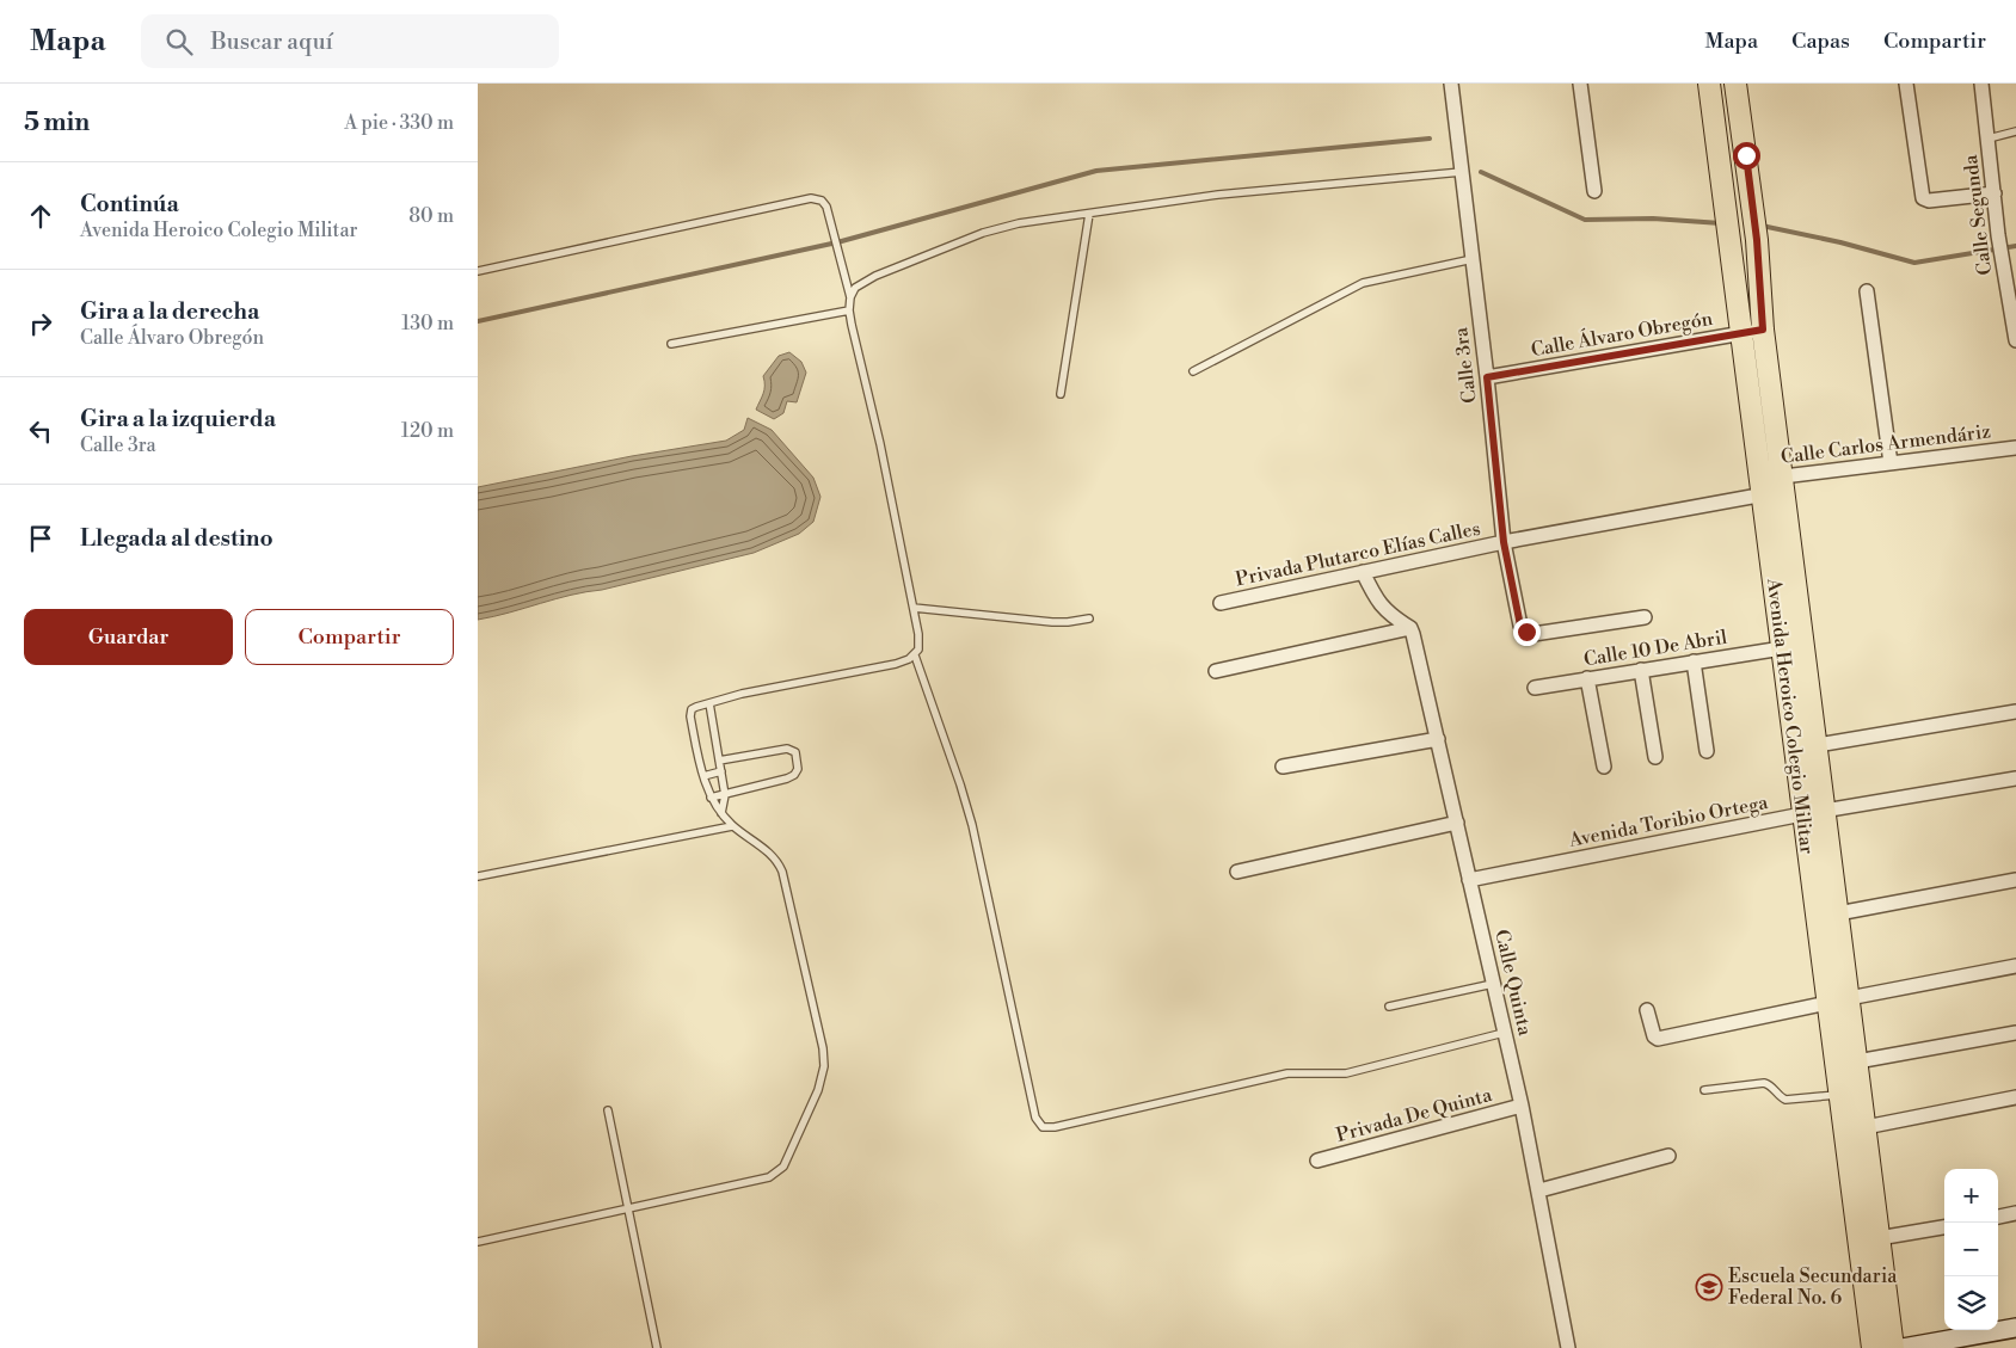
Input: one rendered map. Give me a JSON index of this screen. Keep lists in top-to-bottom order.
{
  "streets": {
    "main road": ["Avenida Heroico Colegio Militar"],
    "street": [
      "Calle Segunda",
      "Calle Álvaro Obregón",
      "Calle 3ra",
      "Calle Carlos Armendáriz",
      "Privada Plutarco Elías Calles",
      "Calle 10 De Abril",
      "Avenida Toribio Ortega",
      "Calle Quinta",
      "Privada De Quinta"
    ]
  },
  "crossings": [
    ["Calle Álvaro Obregón", "Calle 3ra"],
    ["Calle Álvaro Obregón", "Avenida Heroico Colegio Militar"],
    ["Calle 3ra", "Privada Plutarco Elías Calles"],
    ["Calle Carlos Armendáriz", "Privada Plutarco Elías Calles"],
    ["Calle Carlos Armendáriz", "Avenida Heroico Colegio Militar"],
    ["Privada Plutarco Elías Calles", "Avenida Heroico Colegio Militar"],
    ["Calle 10 De Abril", "Avenida Heroico Colegio Militar"],
    ["Avenida Heroico Colegio Militar", "Avenida Toribio Ortega"],
    ["Avenida Toribio Ortega", "Calle Quinta"],
    ["Calle Quinta", "Privada De Quinta"]
  ],
  "places": {
    "school or university": ["Escuela Secundaria Federal No. 6"]
  },
  "page": {
    "header": "Mapa",
    "search": "Buscar aquí",
    "nav": ["Mapa", "Capas", "Compartir"],
    "heading": ["5 min", "A pie · 330 m"],
    "list": [
      ["Continúa", "Avenida Heroico Colegio Militar", "80 m"],
      ["Gira a la derecha", "Calle Álvaro Obregón", "130 m"],
      ["Gira a la izquierda", "Calle 3ra", "120 m"],
      "Llegada al destino"
    ],
    "buttons": ["Guardar", "Compartir"],
    "map_buttons": ["+", "−"]
  }
}
